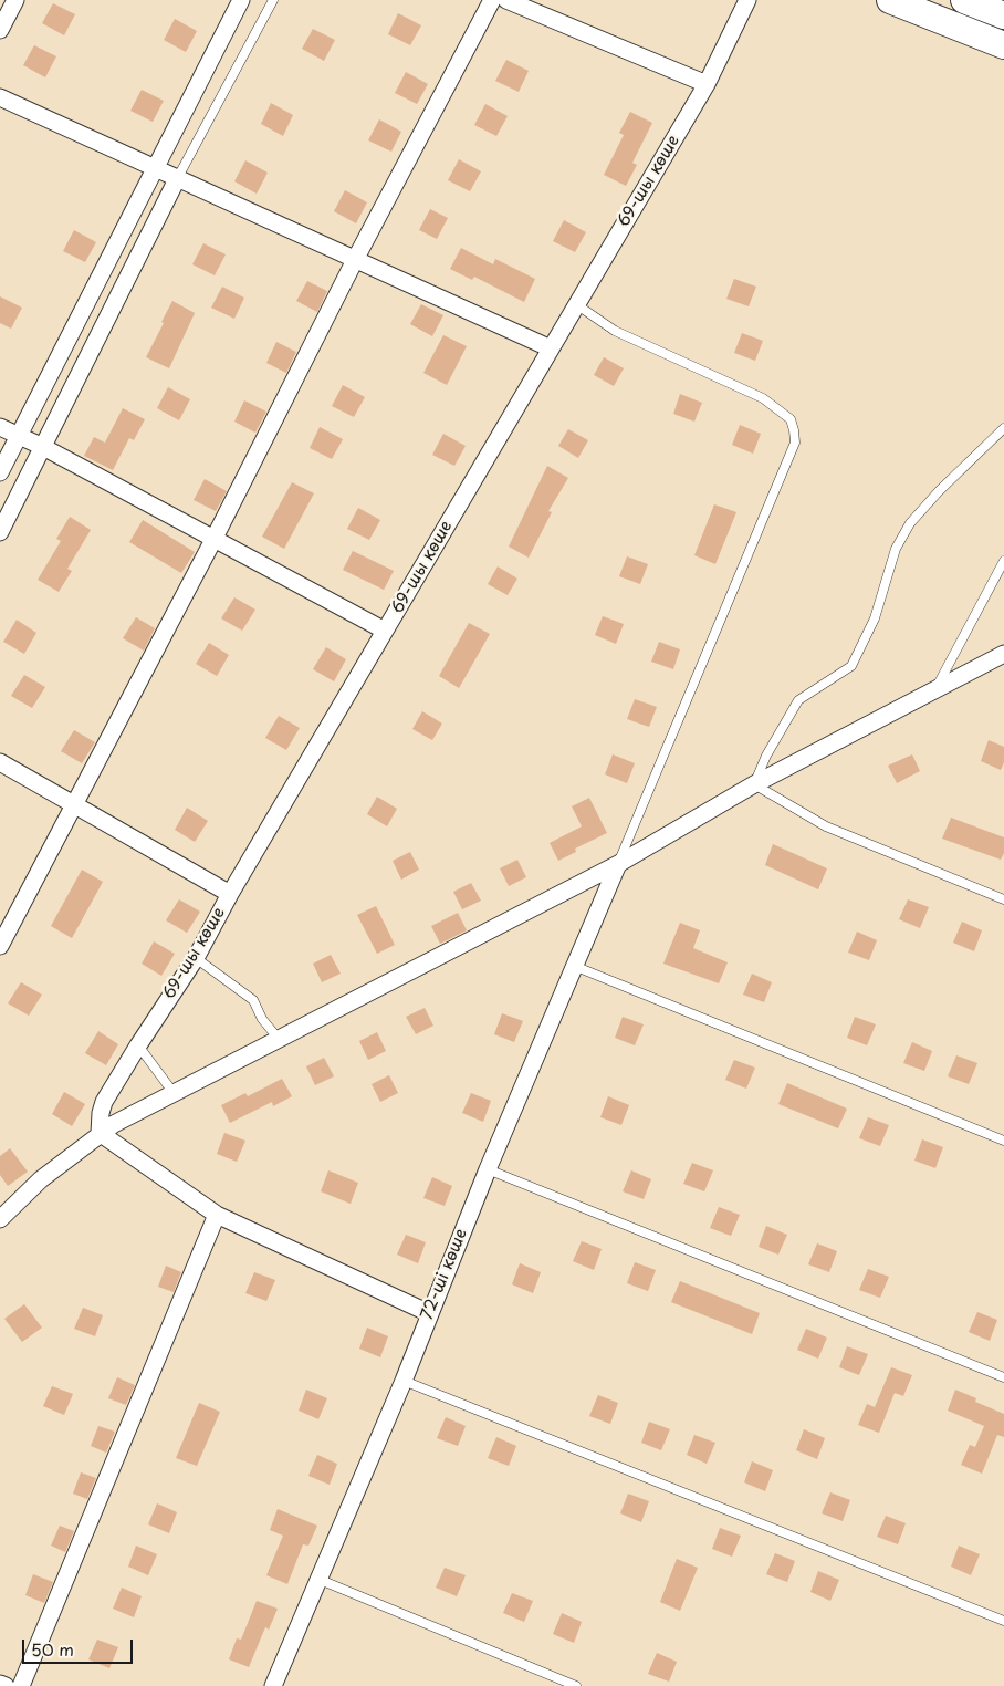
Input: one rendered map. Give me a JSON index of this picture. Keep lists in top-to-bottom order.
{
  "streets": {
    "street": ["69-шы көше", "72-ші көше"]
  },
  "scale_bar": "50 m"
}
